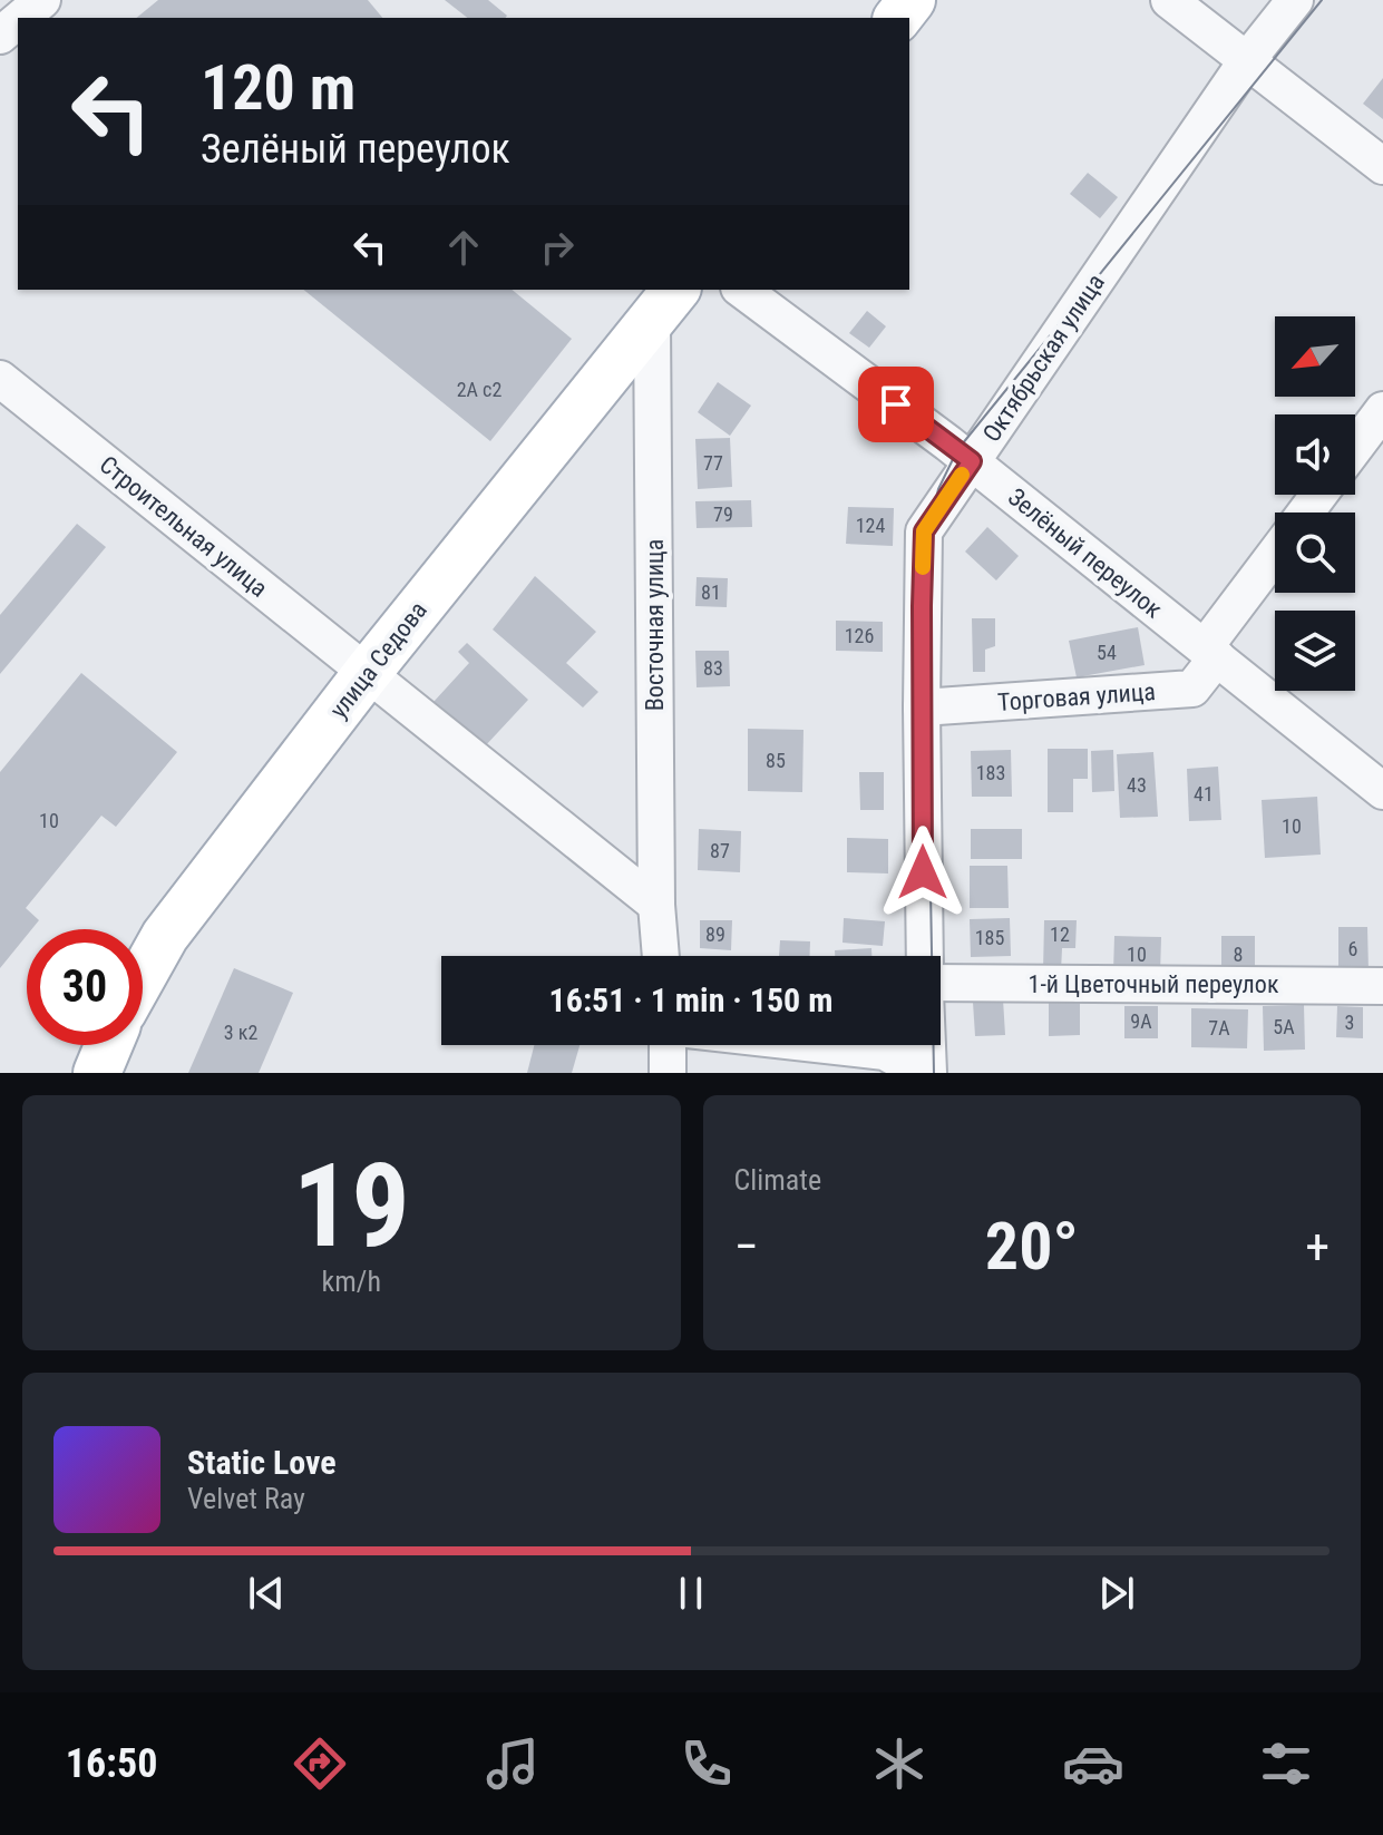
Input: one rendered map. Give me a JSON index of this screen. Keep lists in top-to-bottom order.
{
  "streets": {
    "main road": ["улица Седова"],
    "street": [
      "Октябрьская улица",
      "Строительная улица",
      "Зелёный переулок",
      "Восточная улица",
      "Торговая улица",
      "1-й Цветочный переулок"
    ]
  },
  "crossings": [
    ["Октябрьская улица", "Зелёный переулок"],
    ["Октябрьская улица", "Торговая улица"],
    ["Строительная улица", "Восточная улица"],
    ["Строительная улица", "улица Седова"],
    ["Зелёный переулок", "Торговая улица"],
    ["Восточная улица", "улица Седова"]
  ],
  "house_numbers": [
    "2А с2",
    "77",
    "79",
    "124",
    "81",
    "126",
    "54",
    "83",
    "85",
    "183",
    "43",
    "41",
    "10",
    "10",
    "87",
    "89",
    "12",
    "185",
    "6",
    "10",
    "8",
    "9А",
    "3",
    "5А",
    "7А",
    "3 к2"
  ],
  "north": "bottom left",
  "page": {
    "turn": ["120 m", "Зелёный переулок"],
    "limit": "30",
    "trip": "16:51 · 1 min · 150 m",
    "tile": [
      ["19", "km/h"],
      "Climate"
    ],
    "heat": ["−", "20°", "+"],
    "song": ["Static Love", "Velvet Ray"],
    "tabs": "16:50"
  }
}
